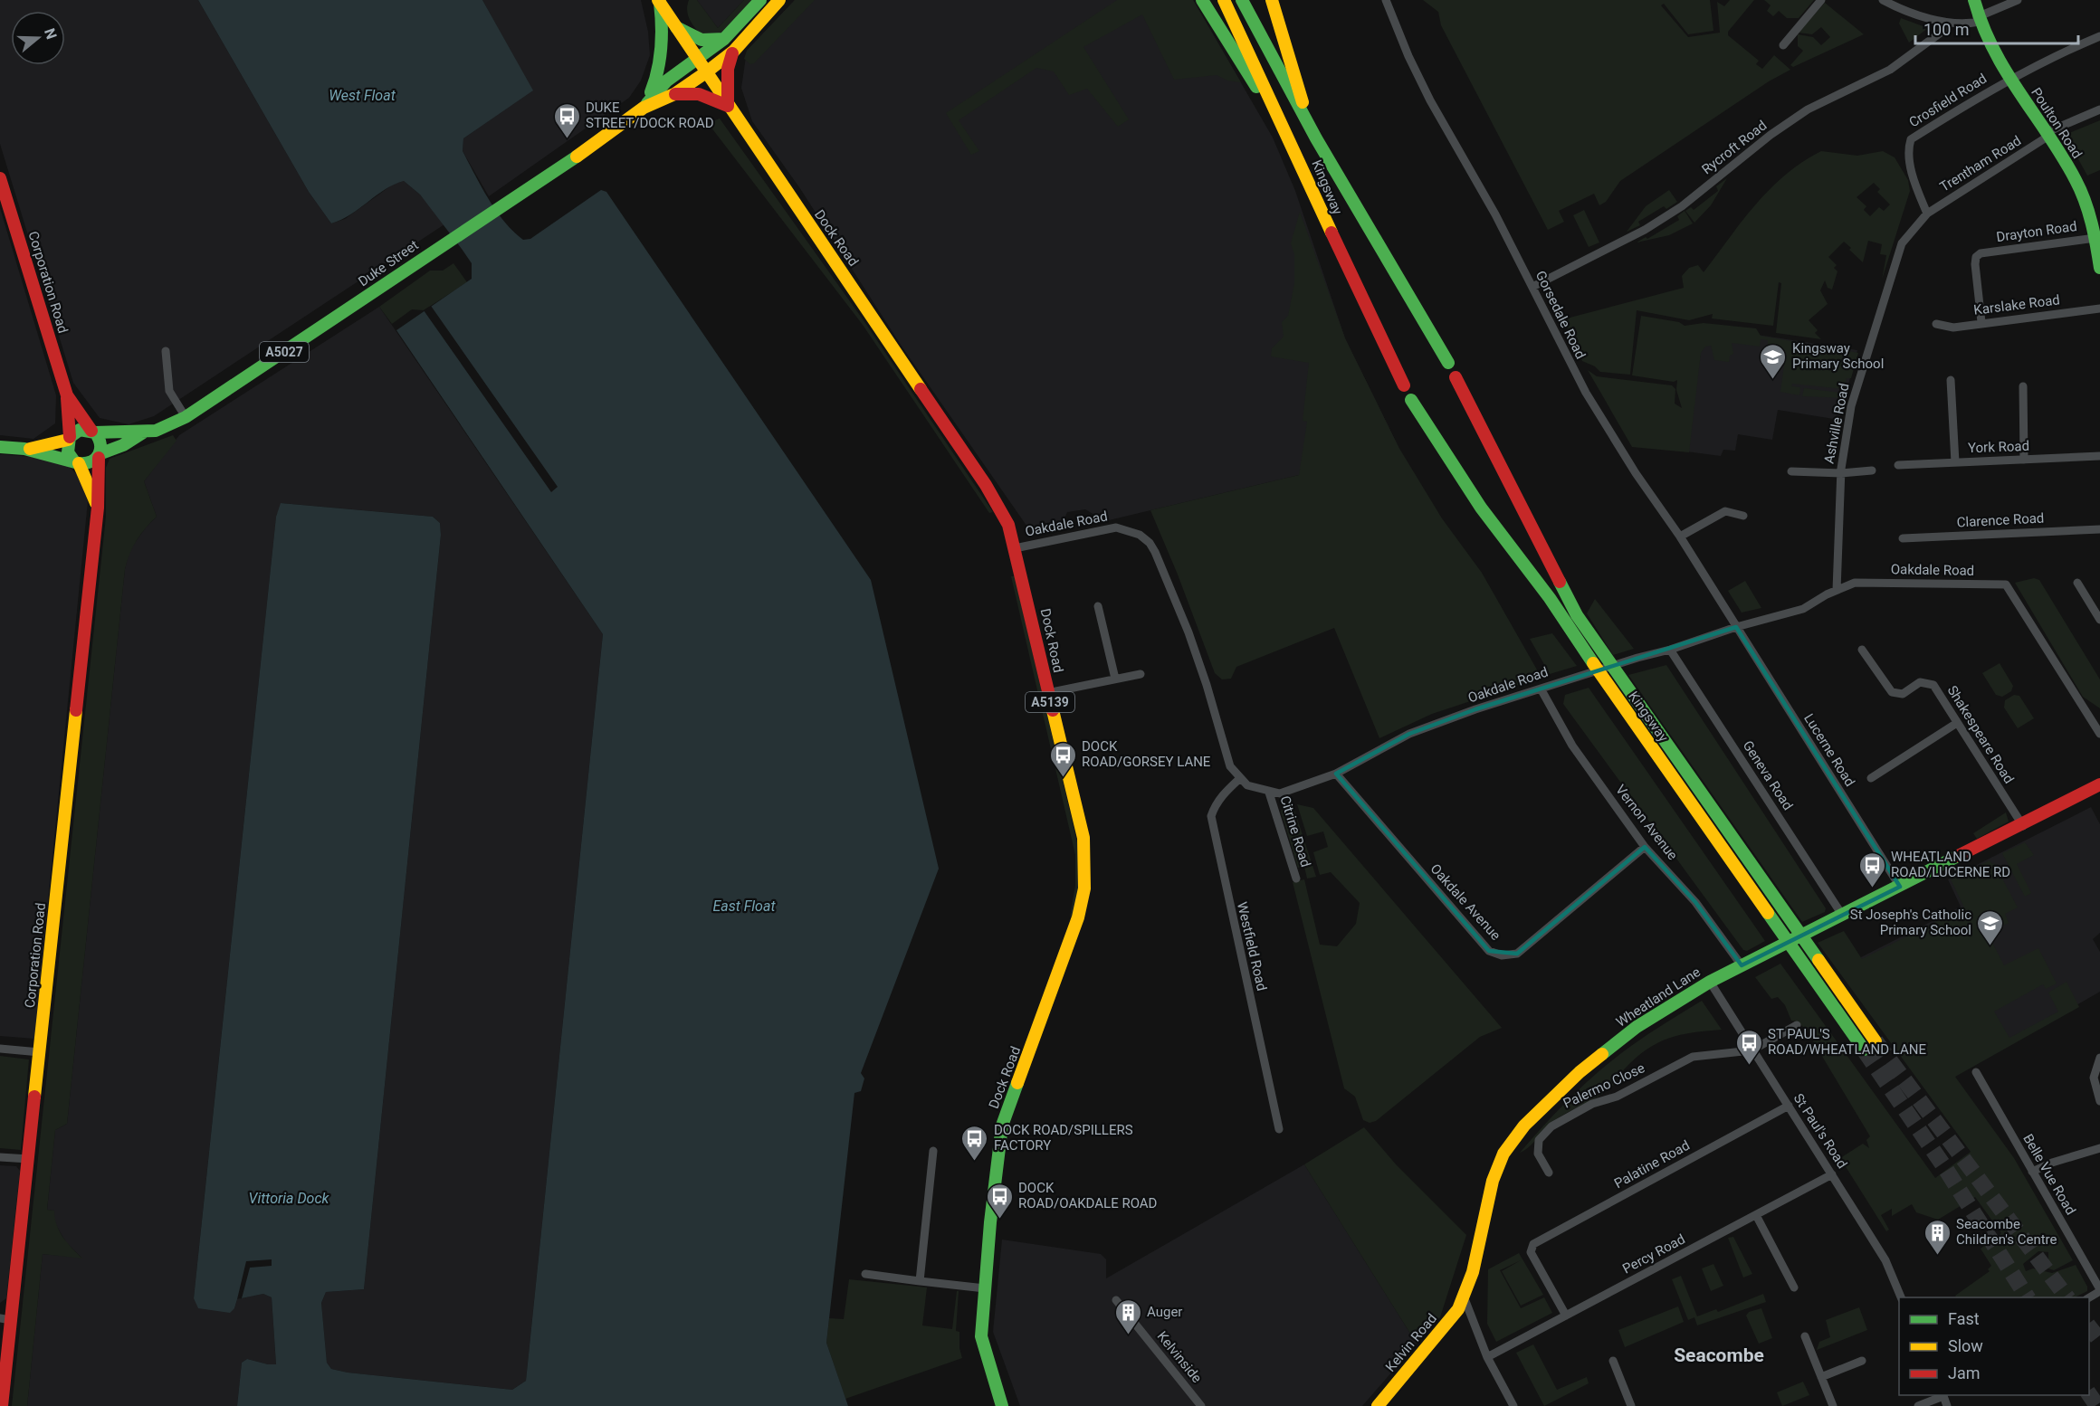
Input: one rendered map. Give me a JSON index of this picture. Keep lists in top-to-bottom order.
{
  "streets": {
    "main road": [
      "Poulton Road",
      "Kingsway",
      "Dock Road",
      "Duke Street",
      "Corporation Road",
      "A5027",
      "A5139",
      "Wheatland Lane",
      "Kelvin Road"
    ],
    "street": [
      "Crosfield Road",
      "Rycroft Road",
      "Trentham Road",
      "Drayton Road",
      "Karslake Road",
      "Gorsedale Road",
      "Ashville Road",
      "York Road",
      "Clarence Road",
      "Oakdale Road",
      "Shakespeare Road",
      "Lucerne Road",
      "Geneva Road",
      "Vernon Avenue",
      "Citrine Road",
      "Oakdale Avenue",
      "Westfield Road",
      "Palermo Close",
      "St Paul's Road",
      "Palatine Road",
      "Belle Vue Road",
      "Percy Road",
      "Kelvinside"
    ]
  },
  "crossings": [
    ["Crosfield Road", "Poulton Road"],
    ["Crosfield Road", "Trentham Road"],
    ["Crosfield Road", "Ashville Road"],
    ["Poulton Road", "Trentham Road"],
    ["Poulton Road", "Drayton Road"],
    ["Rycroft Road", "Gorsedale Road"],
    ["Trentham Road", "Ashville Road"],
    ["Drayton Road", "Karslake Road"],
    ["Dock Road", "Duke Street"],
    ["Dock Road", "A5027"],
    ["Dock Road", "Oakdale Road"],
    ["Duke Street", "Corporation Road"],
    ["Duke Street", "A5027"],
    ["Gorsedale Road", "Oakdale Road"],
    ["Gorsedale Road", "Lucerne Road"],
    ["Ashville Road", "Oakdale Road"],
    ["Oakdale Road", "Lucerne Road"],
    ["Oakdale Road", "Geneva Road"],
    ["Oakdale Road", "Vernon Avenue"],
    ["Oakdale Road", "Citrine Road"],
    ["Oakdale Road", "Oakdale Avenue"],
    ["Oakdale Road", "Westfield Road"],
    ["Shakespeare Road", "Wheatland Lane"],
    ["Lucerne Road", "Wheatland Lane"],
    ["Geneva Road", "Wheatland Lane"],
    ["Vernon Avenue", "Oakdale Avenue"],
    ["Vernon Avenue", "Wheatland Lane"],
    ["Wheatland Lane", "St Paul's Road"],
    ["Wheatland Lane", "Kelvin Road"],
    ["Palermo Close", "St Paul's Road"],
    ["St Paul's Road", "Palatine Road"],
    ["St Paul's Road", "Percy Road"],
    ["Palatine Road", "Percy Road"]
  ],
  "districts": ["Seacombe"],
  "water": ["West Float", "East Float", "Vittoria Dock"],
  "places": {
    "bus stop": [
      "DUKE STREET/DOCK ROAD",
      "DOCK ROAD/GORSEY LANE",
      "WHEATLAND ROAD/LUCERNE RD",
      "ST PAUL'S ROAD/WHEATLAND LANE",
      "DOCK ROAD/SPILLERS FACTORY",
      "DOCK ROAD/OAKDALE ROAD"
    ],
    "school or university": ["Kingsway Primary School", "St Joseph's Catholic Primary School"],
    "building": ["Seacombe Children's Centre", "Auger"]
  },
  "legend": ["Fast", "Slow", "Jam"],
  "scale_bar": "100 m",
  "north": "right"
}
